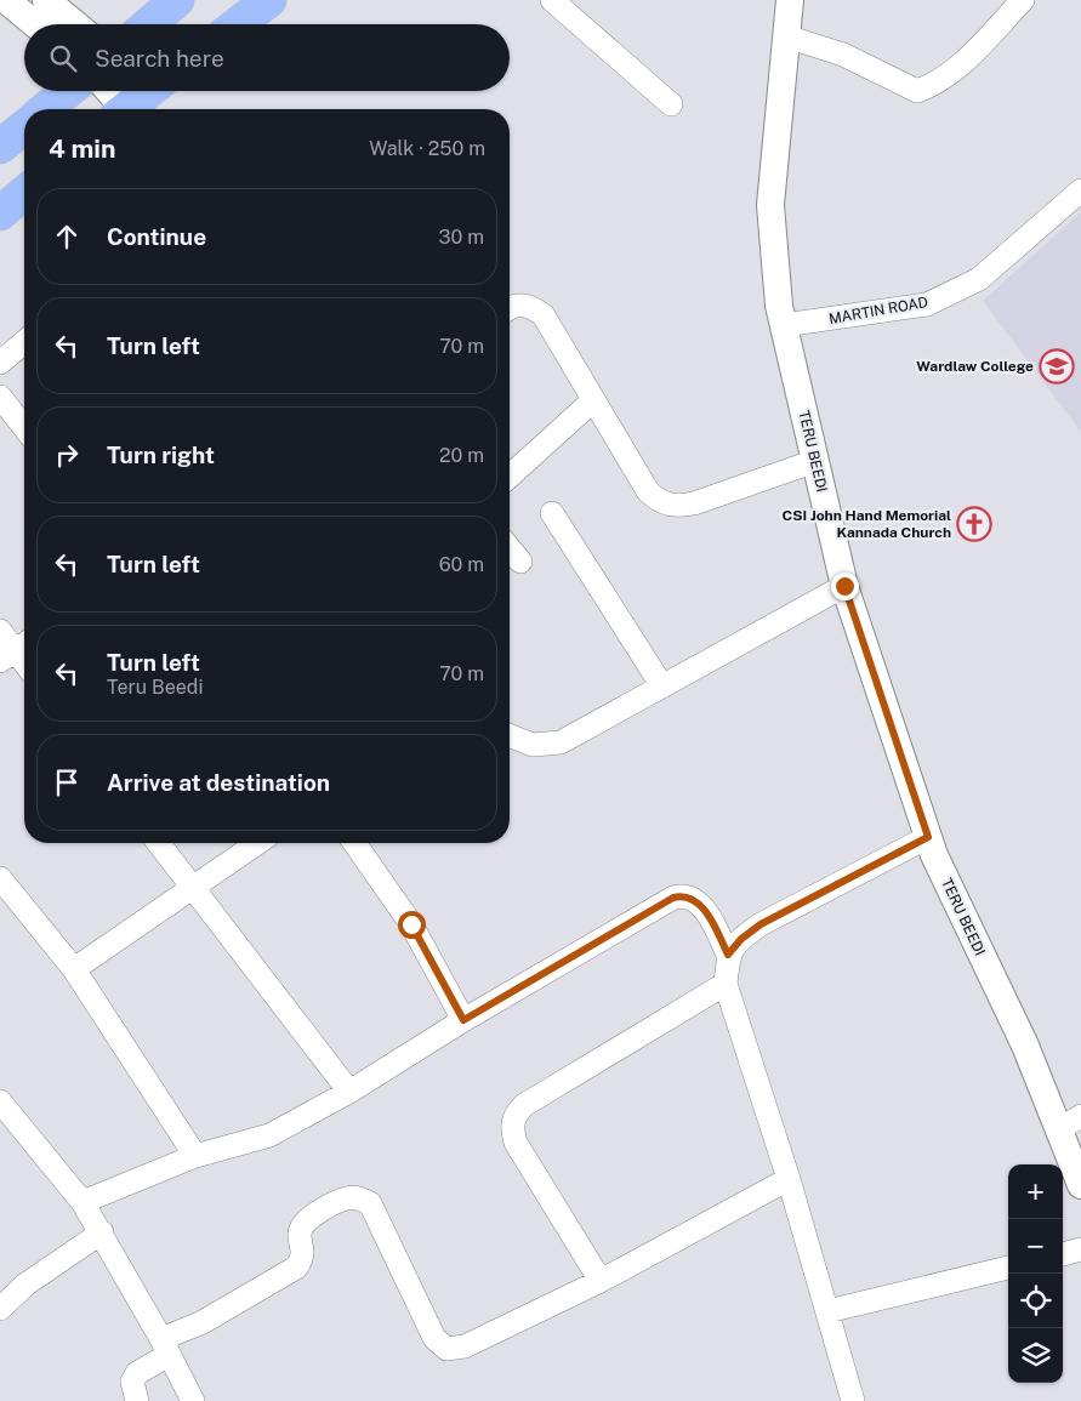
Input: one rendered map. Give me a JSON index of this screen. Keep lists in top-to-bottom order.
{
  "streets": {
    "street": ["MARTIN ROAD", "TERU BEEDI"]
  },
  "crossings": [
    ["MARTIN ROAD", "TERU BEEDI"]
  ],
  "places": {
    "school or university": ["Wardlaw College"],
    "church": ["CSI John Hand Memorial Kannada Church"]
  },
  "page": {
    "search": "Search here",
    "heading": ["4 min", "Walk · 250 m"],
    "list": [
      ["Continue", "30 m"],
      ["Turn left", "70 m"],
      ["Turn right", "20 m"],
      ["Turn left", "60 m"],
      ["Turn left", "Teru Beedi", "70 m"],
      "Arrive at destination"
    ],
    "map_buttons": ["+", "−"]
  }
}
